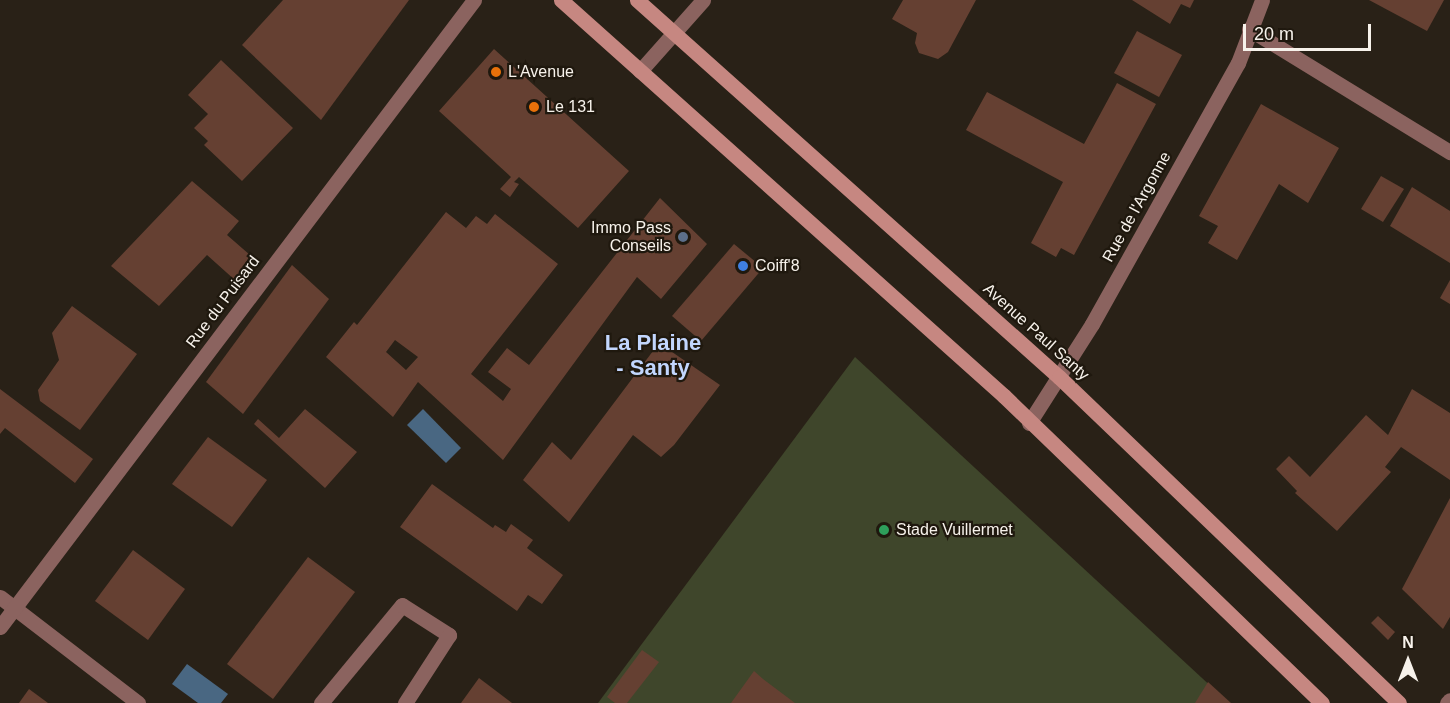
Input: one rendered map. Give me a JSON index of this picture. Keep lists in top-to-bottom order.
{
  "streets": {
    "main road": ["Avenue Paul Santy"],
    "street": ["Rue de l'Argonne", "Rue du Puisard"]
  },
  "crossings": [
    ["Rue de l'Argonne", "Avenue Paul Santy"]
  ],
  "districts": ["La Plaine - Santy"],
  "places": [
    "L'Avenue",
    "Le 131",
    "Immo Pass Conseils",
    "Coiff'8",
    "Stade Vuillermet"
  ],
  "scale_bar": "20 m",
  "north": "top"
}
